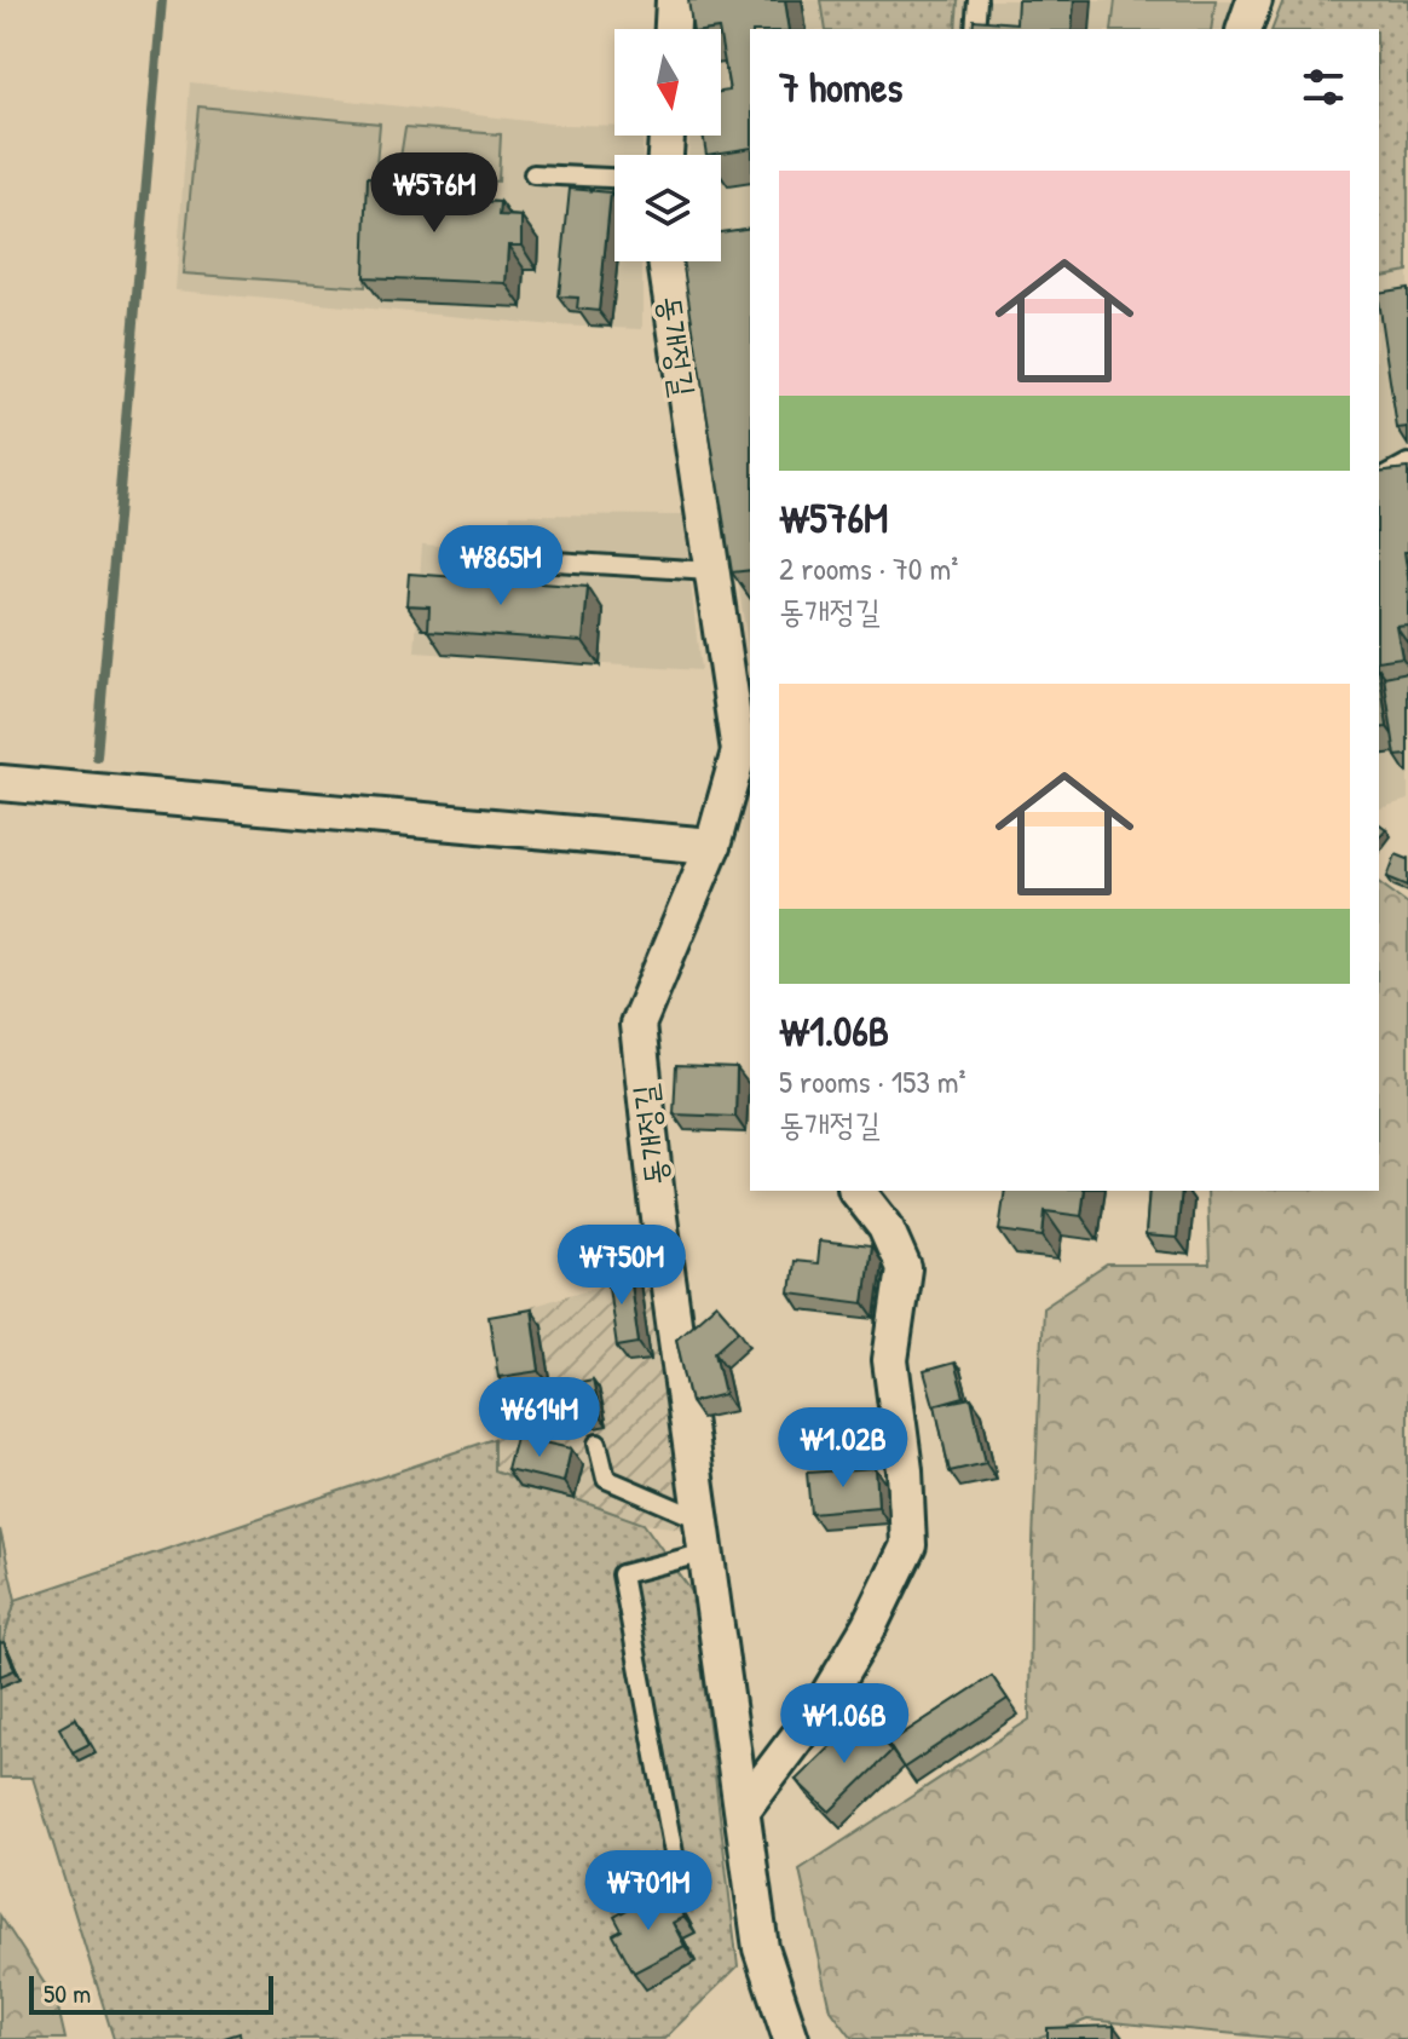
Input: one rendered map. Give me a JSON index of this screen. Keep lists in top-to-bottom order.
{
  "streets": {
    "street": ["동개정길"]
  },
  "scale_bar": "50 m",
  "north": "bottom",
  "page": {
    "heading": "7 homes",
    "list": [
      {
        "name": "₩576M",
        "note": "2 rooms · 70 m² · 동개정길"
      },
      {
        "name": "₩1.06B",
        "note": "5 rooms · 153 m² · 동개정길"
      }
    ],
    "price": [
      "₩576M",
      "₩865M",
      "₩750M",
      "₩614M",
      "₩1.02B",
      "₩1.06B",
      "₩701M"
    ],
    "scale": "50 m"
  }
}
